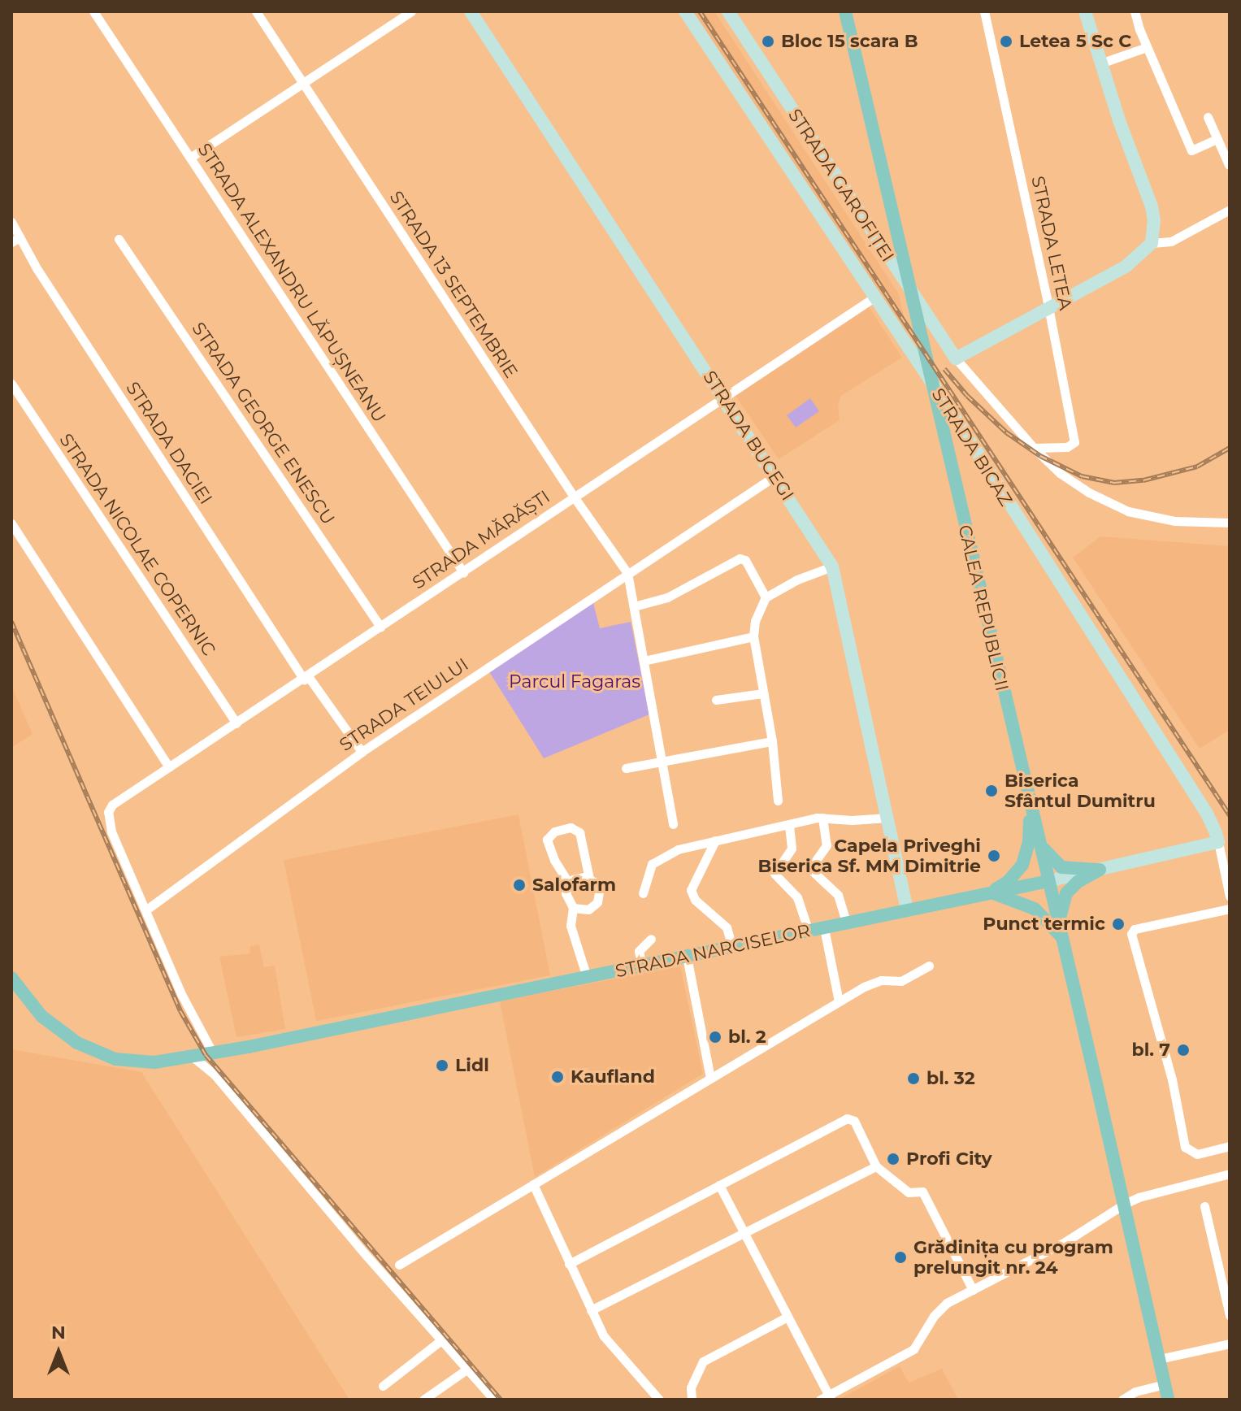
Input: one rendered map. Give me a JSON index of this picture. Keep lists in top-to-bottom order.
{
  "streets": {
    "main road": ["CALEA REPUBLICII", "STRADA NARCISELOR"],
    "street": [
      "STRADA GAROFIȚEI",
      "STRADA LETEA",
      "STRADA ALEXANDRU LĂPUȘNEANU",
      "STRADA 13 SEPTEMBRIE",
      "STRADA GEORGE ENESCU",
      "STRADA BUCEGI",
      "STRADA DACIEI",
      "STRADA BICAZ",
      "STRADA MĂRĂȘTI",
      "STRADA NICOLAE COPERNIC",
      "STRADA TEIULUI"
    ]
  },
  "crossings": [
    ["STRADA ALEXANDRU LĂPUȘNEANU", "STRADA MĂRĂȘTI"],
    ["STRADA 13 SEPTEMBRIE", "STRADA MĂRĂȘTI"],
    ["STRADA 13 SEPTEMBRIE", "STRADA TEIULUI"],
    ["STRADA GEORGE ENESCU", "STRADA MĂRĂȘTI"],
    ["STRADA BUCEGI", "STRADA MĂRĂȘTI"],
    ["STRADA BUCEGI", "STRADA TEIULUI"],
    ["STRADA BUCEGI", "STRADA NARCISELOR"],
    ["STRADA DACIEI", "STRADA MĂRĂȘTI"],
    ["STRADA DACIEI", "STRADA TEIULUI"],
    ["STRADA BICAZ", "STRADA MĂRĂȘTI"],
    ["STRADA BICAZ", "STRADA NARCISELOR"],
    ["STRADA MĂRĂȘTI", "STRADA NICOLAE COPERNIC"],
    ["STRADA MĂRĂȘTI", "STRADA TEIULUI"],
    ["CALEA REPUBLICII", "STRADA NARCISELOR"]
  ],
  "parks": ["Parcul Fagaras"],
  "places": [
    "Bloc 15 scara B",
    "Letea 5 Sc C",
    "Biserica Sfântul Dumitru",
    "Capela Priveghi Biserica Sf. MM Dimitrie",
    "Salofarm",
    "Punct termic",
    "bl. 2",
    "bl. 7",
    "Lidl",
    "Kaufland",
    "bl. 32",
    "Profi City",
    "Grădinița cu program prelungit nr. 24"
  ],
  "north": "top"
}
